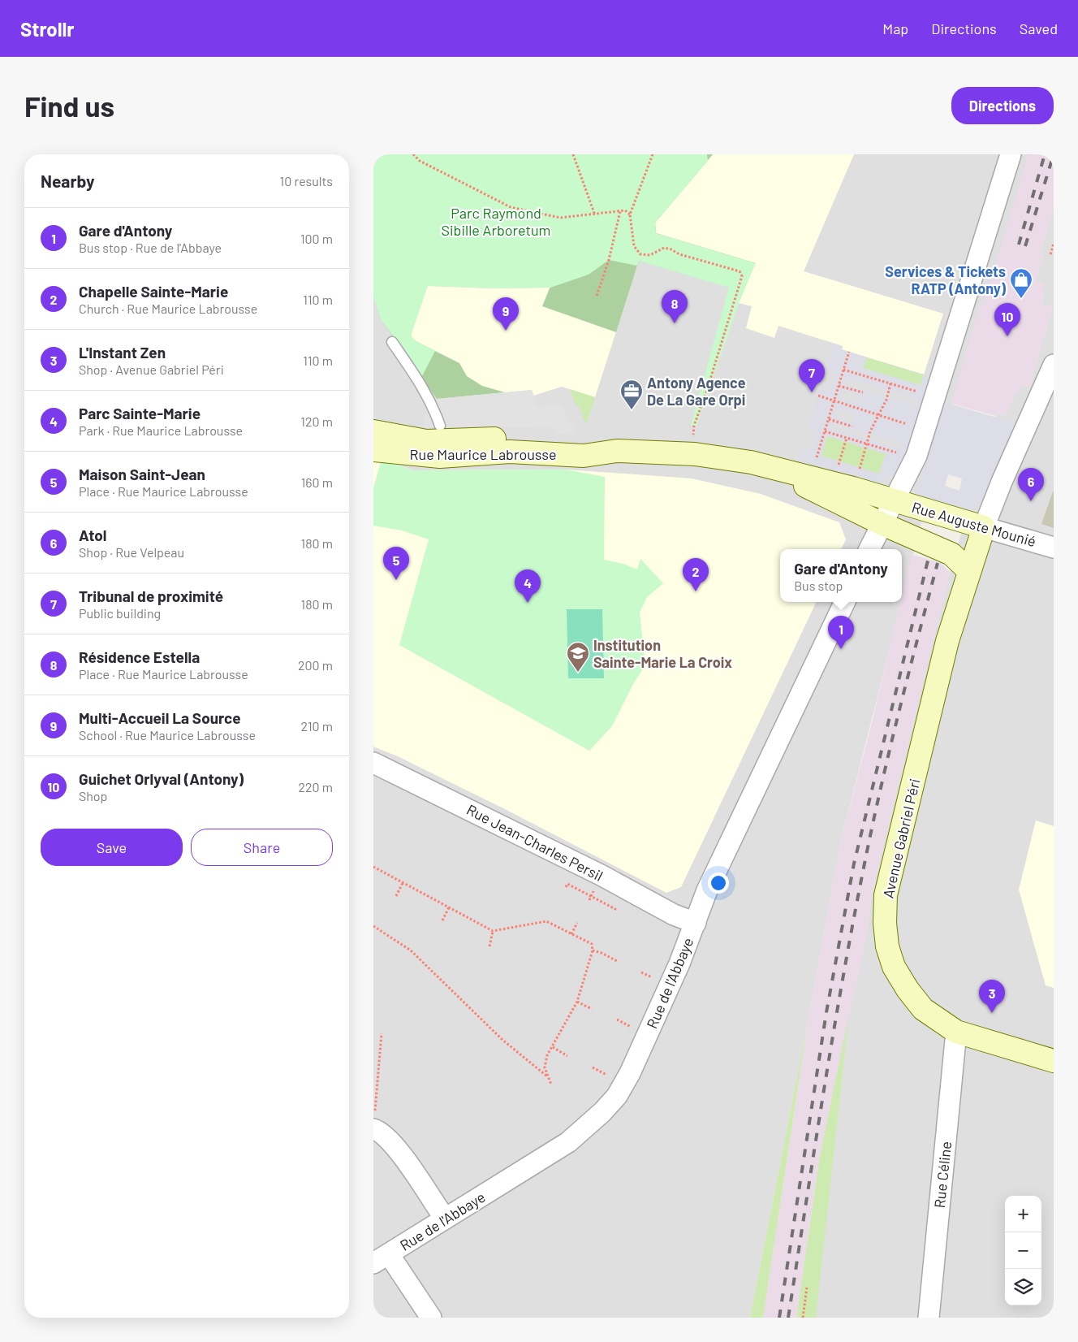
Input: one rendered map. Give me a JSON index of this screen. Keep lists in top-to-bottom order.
{
  "streets": {
    "main road": ["Rue Maurice Labrousse", "Rue Auguste Mounié", "Avenue Gabriel Péri"],
    "street": ["Rue Jean-Charles Persil", "Rue de l'Abbaye", "Rue Céline"]
  },
  "crossings": [
    ["Rue Maurice Labrousse", "Rue Auguste Mounié"],
    ["Rue Auguste Mounié", "Avenue Gabriel Péri"],
    ["Avenue Gabriel Péri", "Rue Céline"],
    ["Rue Jean-Charles Persil", "Rue de l'Abbaye"]
  ],
  "parks": ["Parc Raymond Sibille Arboretum"],
  "places": {
    "shop": ["Services & Tickets RATP (Antony)"],
    "office": ["Antony Agence De La Gare Orpi"],
    "school or university": ["Institution Sainte-Marie La Croix"]
  },
  "page": {
    "header": "Strollr",
    "nav": ["Map", "Directions", "Saved"],
    "buttons": [
      "Directions",
      ["Save", "Share"]
    ],
    "title": "Find us",
    "heading": ["Nearby", "10 results"],
    "list": [
      {
        "mark": "1",
        "name": "Gare d'Antony",
        "note": "Bus stop · Rue de l'Abbaye",
        "value": "100 m"
      },
      {
        "mark": "2",
        "name": "Chapelle Sainte-Marie",
        "note": "Church · Rue Maurice Labrousse",
        "value": "110 m"
      },
      {
        "mark": "3",
        "name": "L'Instant Zen",
        "note": "Shop · Avenue Gabriel Péri",
        "value": "110 m"
      },
      {
        "mark": "4",
        "name": "Parc Sainte-Marie",
        "note": "Park · Rue Maurice Labrousse",
        "value": "120 m"
      },
      {
        "mark": "5",
        "name": "Maison Saint-Jean",
        "note": "Place · Rue Maurice Labrousse",
        "value": "160 m"
      },
      {
        "mark": "6",
        "name": "Atol",
        "note": "Shop · Rue Velpeau",
        "value": "180 m"
      },
      {
        "mark": "7",
        "name": "Tribunal de proximité",
        "note": "Public building",
        "value": "180 m"
      },
      {
        "mark": "8",
        "name": "Résidence Estella",
        "note": "Place · Rue Maurice Labrousse",
        "value": "200 m"
      },
      {
        "mark": "9",
        "name": "Multi-Accueil La Source",
        "note": "School · Rue Maurice Labrousse",
        "value": "210 m"
      },
      {
        "mark": "10",
        "name": "Guichet Orlyval (Antony)",
        "note": "Shop",
        "value": "220 m"
      }
    ],
    "pins": [
      "8",
      "9",
      "10",
      "7",
      "6",
      "5",
      "2",
      "4",
      "1",
      "3"
    ],
    "popup": ["Gare d'Antony", "Bus stop"],
    "map_buttons": ["+", "−"]
  }
}
